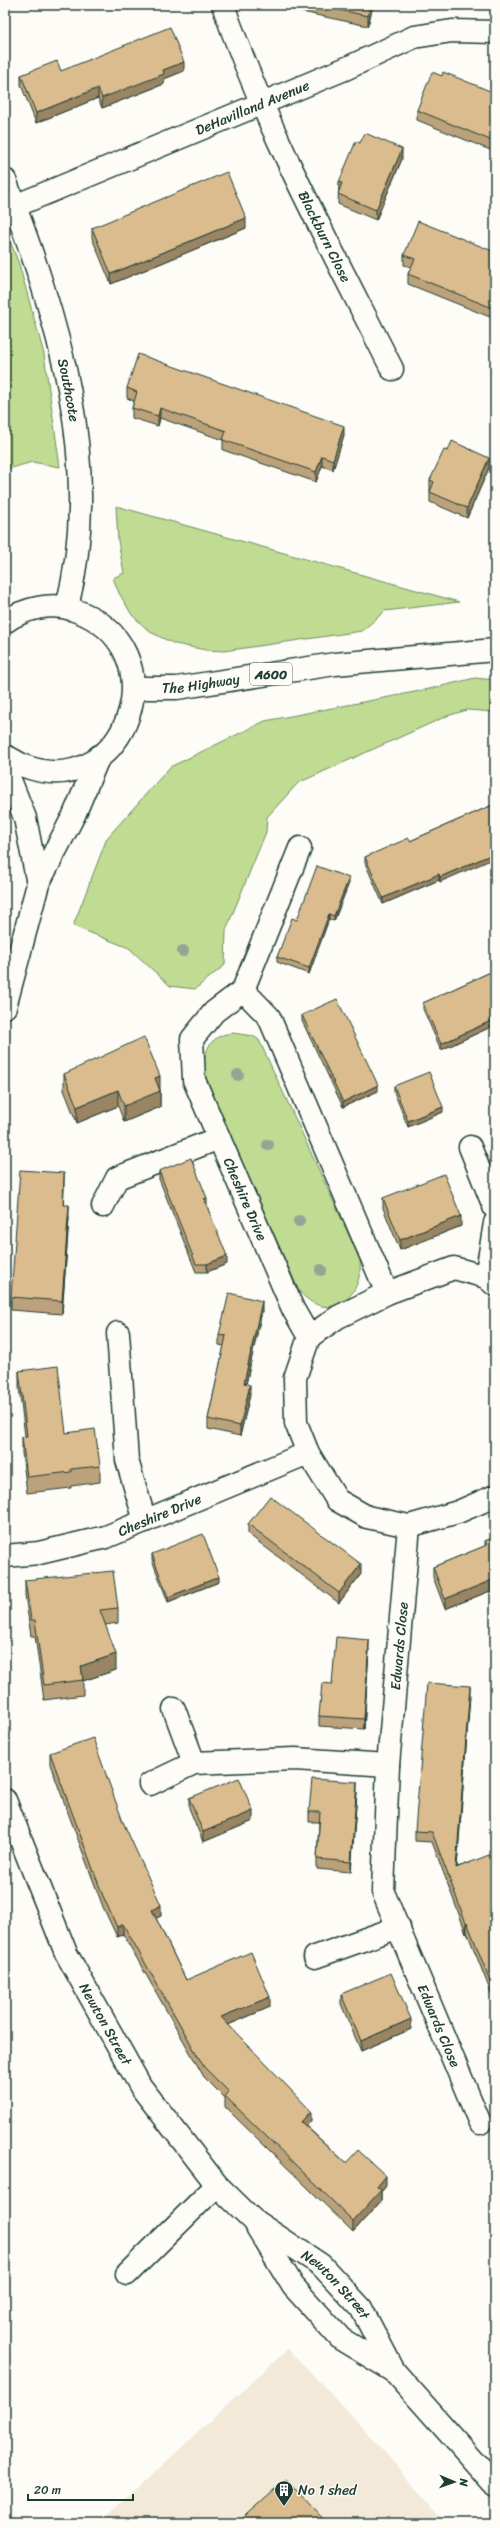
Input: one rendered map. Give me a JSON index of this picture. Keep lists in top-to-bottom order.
{
  "streets": {
    "street": [
      "DeHavilland Avenue",
      "Blackburn Close",
      "Southcote",
      "A600",
      "The Highway",
      "Cheshire Drive",
      "Edwards Close",
      "Newton Street"
    ]
  },
  "crossings": [
    ["DeHavilland Avenue", "Blackburn Close"],
    ["DeHavilland Avenue", "Southcote"]
  ],
  "places": {
    "building": ["No 1 shed"]
  },
  "scale_bar": "20 m",
  "north": "right"
}
